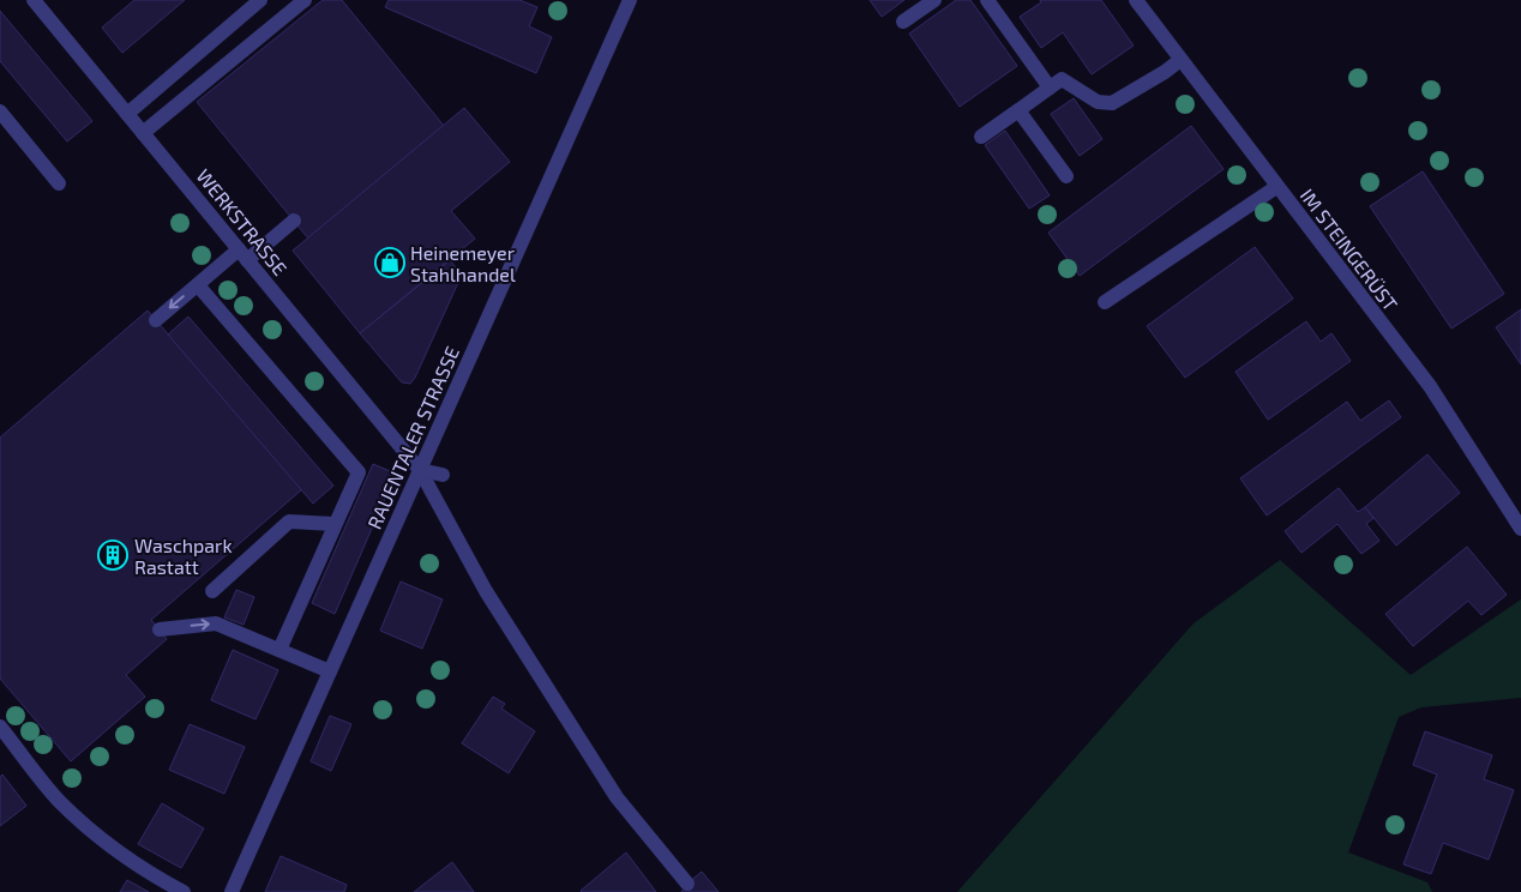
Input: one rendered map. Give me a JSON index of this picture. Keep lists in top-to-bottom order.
{
  "streets": {
    "street": ["WERKSTRASSE", "IM STEINGERÜST", "RAUENTALER STRASSE"]
  },
  "crossings": [
    ["WERKSTRASSE", "RAUENTALER STRASSE"]
  ],
  "places": {
    "shop": ["Heinemeyer Stahlhandel"],
    "building": ["Waschpark Rastatt"]
  }
}
